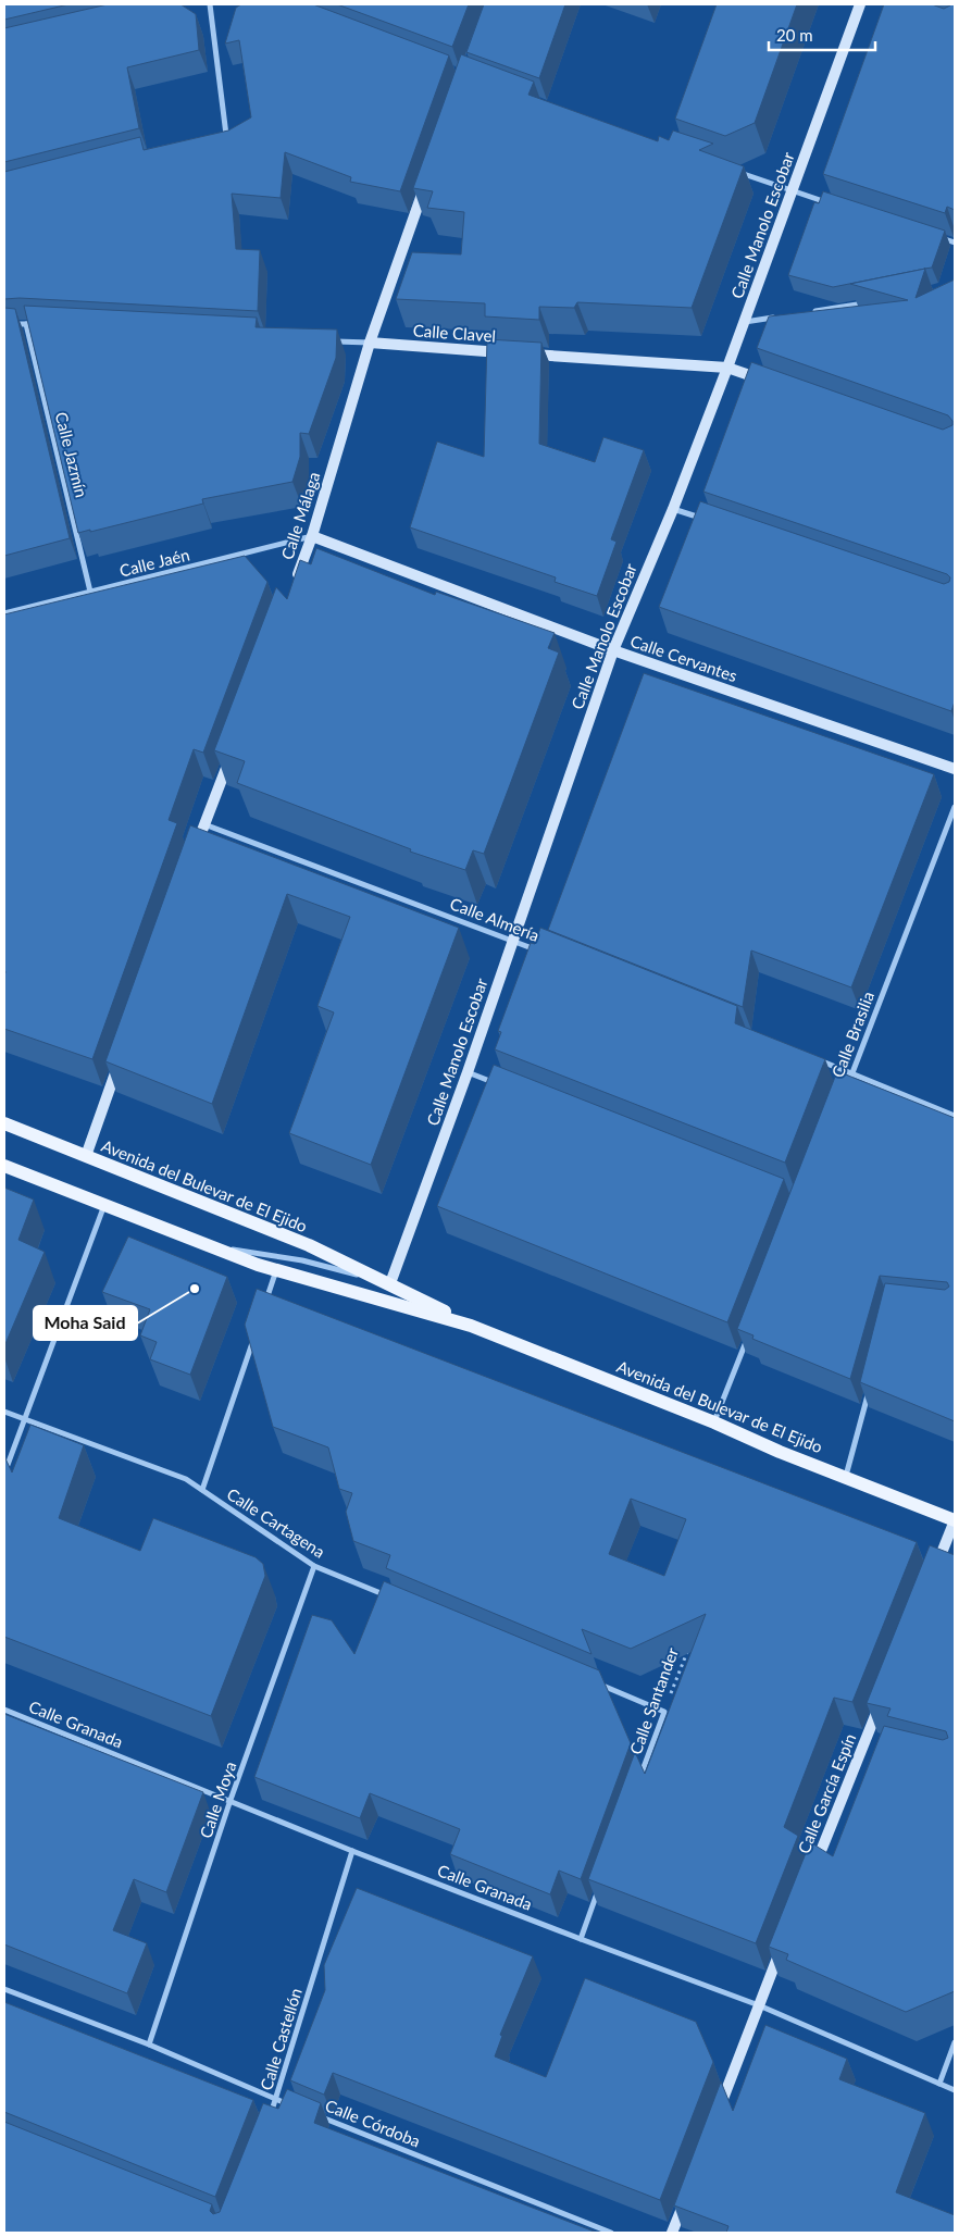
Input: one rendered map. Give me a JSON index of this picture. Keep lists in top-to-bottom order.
{
  "streets": {
    "main road": ["Avenida del Bulevar de El Ejido"],
    "street": [
      "Calle Manolo Escobar",
      "Calle Clavel",
      "Calle Jazmín",
      "Calle Málaga",
      "Calle Jaén",
      "Calle Cervantes",
      "Calle Almería",
      "Calle Brasilia",
      "Calle Cartagena",
      "Calle Santander",
      "Calle Granada",
      "Calle García Espín",
      "Calle Moya",
      "Calle Castellón",
      "Calle Córdoba"
    ]
  },
  "crossings": [
    ["Calle Manolo Escobar", "Calle Clavel"],
    ["Calle Manolo Escobar", "Calle Cervantes"],
    ["Calle Manolo Escobar", "Calle Almería"],
    ["Calle Manolo Escobar", "Avenida del Bulevar de El Ejido"],
    ["Calle Clavel", "Calle Málaga"],
    ["Calle Jazmín", "Calle Jaén"],
    ["Calle Málaga", "Calle Jaén"],
    ["Calle Málaga", "Calle Cervantes"],
    ["Calle Jaén", "Calle Cervantes"],
    ["Calle Cartagena", "Calle Moya"],
    ["Calle Granada", "Calle Moya"],
    ["Calle Granada", "Calle Castellón"]
  ],
  "places": ["Moha Said"],
  "scale_bar": "20 m"
}
